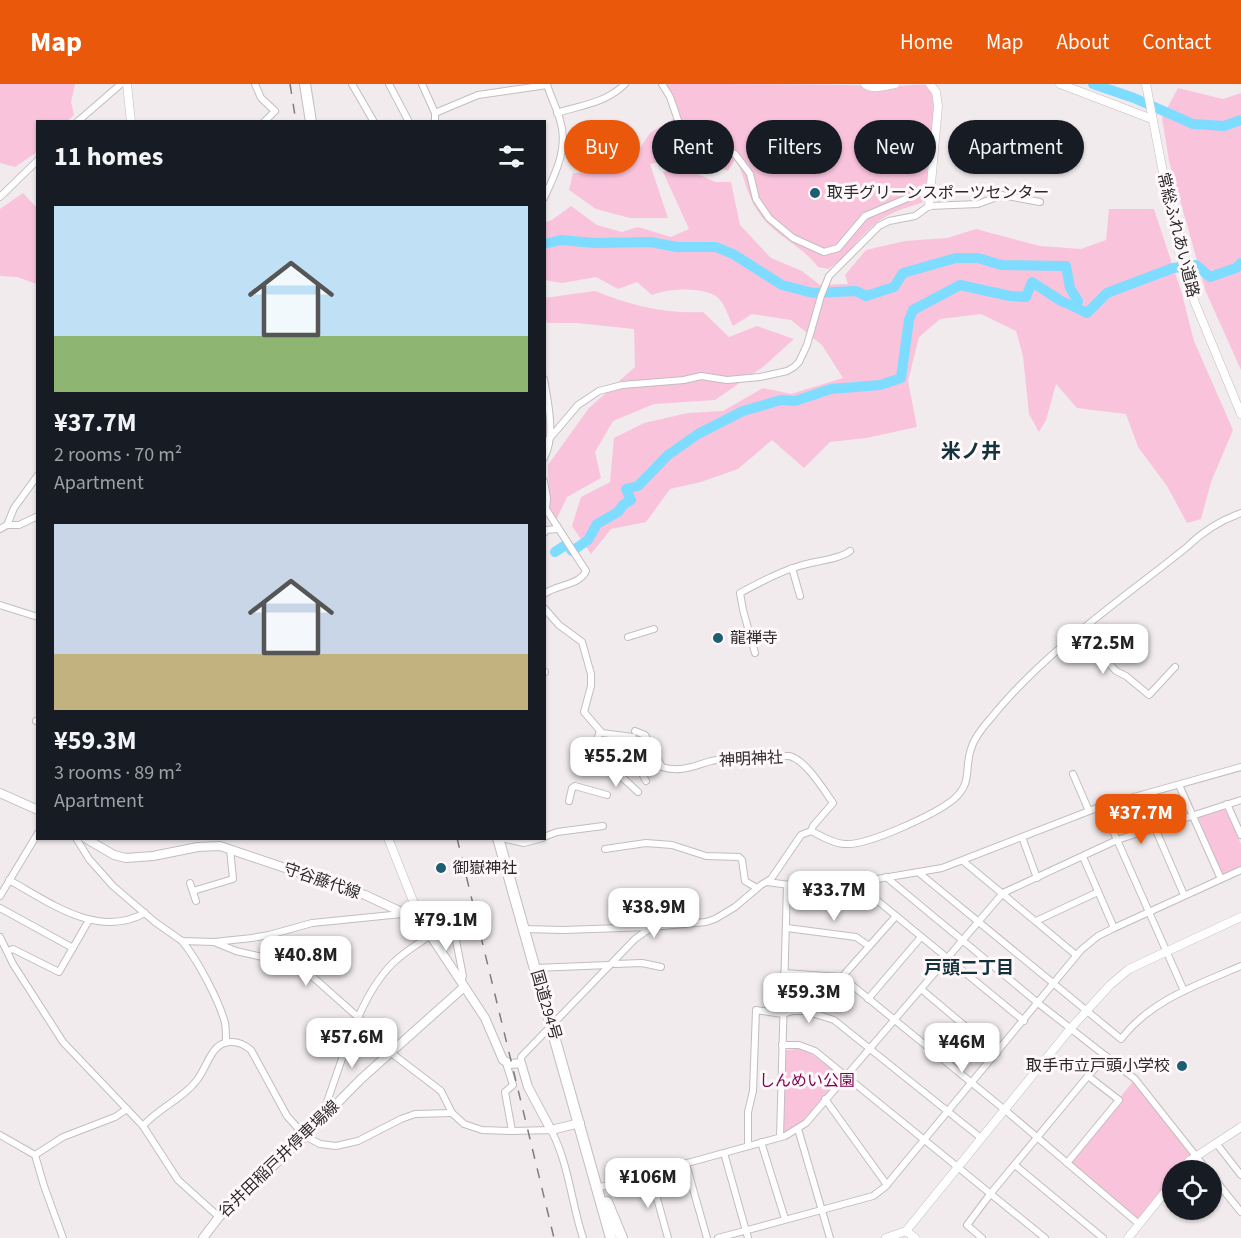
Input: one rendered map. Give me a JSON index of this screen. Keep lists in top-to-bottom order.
{
  "streets": {
    "highway": ["国道294号"],
    "main road": ["守谷藤代線", "谷井田稲戸井停車場線"],
    "street": ["常総ふれあい道路", "神明神社"]
  },
  "districts": ["米ノ井", "戸頭二丁目"],
  "parks": ["しんめい公園"],
  "places": [
    "取手グリーンスポーツセンター",
    "龍禅寺",
    "御嶽神社",
    "取手市立戸頭小学校"
  ],
  "page": {
    "header": "Map",
    "nav": [
      "Home",
      "Map",
      "About",
      "Contact"
    ],
    "chip": [
      "Buy",
      "Rent",
      "Filters",
      "New",
      "Apartment"
    ],
    "heading": "11 homes",
    "list": [
      {
        "name": "¥37.7M",
        "note": "2 rooms · 70 m² · Apartment"
      },
      {
        "name": "¥59.3M",
        "note": "3 rooms · 89 m² · Apartment"
      }
    ],
    "price": [
      "¥72.5M",
      "¥55.2M",
      "¥37.7M",
      "¥33.7M",
      "¥38.9M",
      "¥79.1M",
      "¥40.8M",
      "¥59.3M",
      "¥57.6M",
      "¥46M",
      "¥106M"
    ]
  }
}
